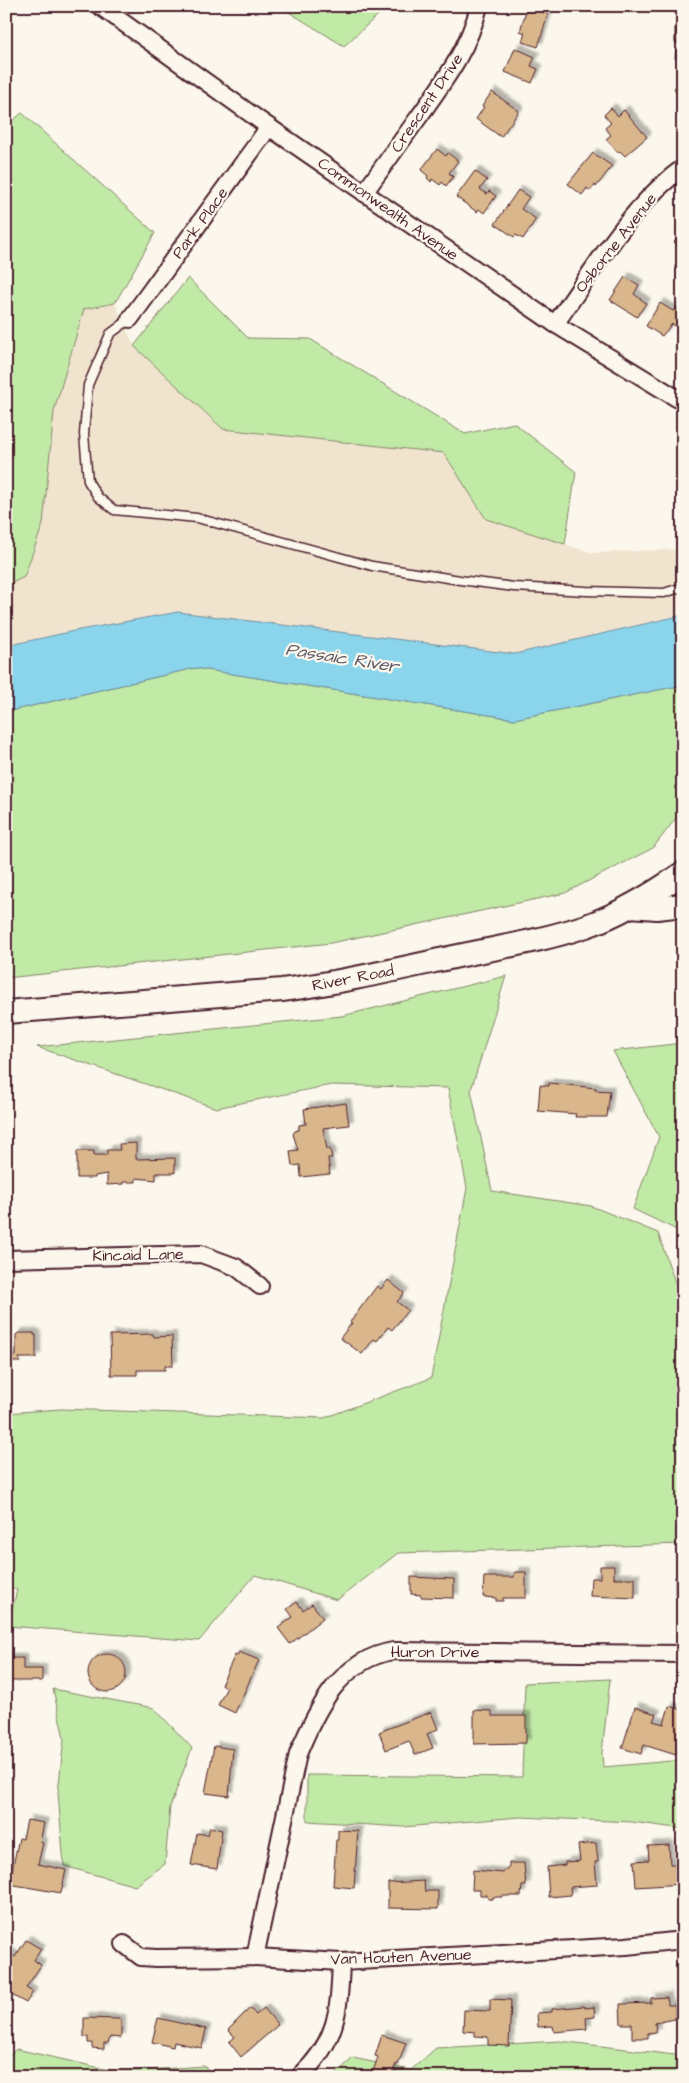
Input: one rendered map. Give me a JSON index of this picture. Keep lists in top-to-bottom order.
{
  "streets": {
    "main road": ["River Road"],
    "street": [
      "Crescent Drive",
      "Commonwealth Avenue",
      "Park Place",
      "Osborne Avenue",
      "Kincaid Lane",
      "Huron Drive",
      "Van Houten Avenue"
    ]
  },
  "crossings": [
    ["Crescent Drive", "Commonwealth Avenue"],
    ["Commonwealth Avenue", "Park Place"],
    ["Commonwealth Avenue", "Osborne Avenue"],
    ["Huron Drive", "Van Houten Avenue"]
  ],
  "water": ["Passaic River"]
}
